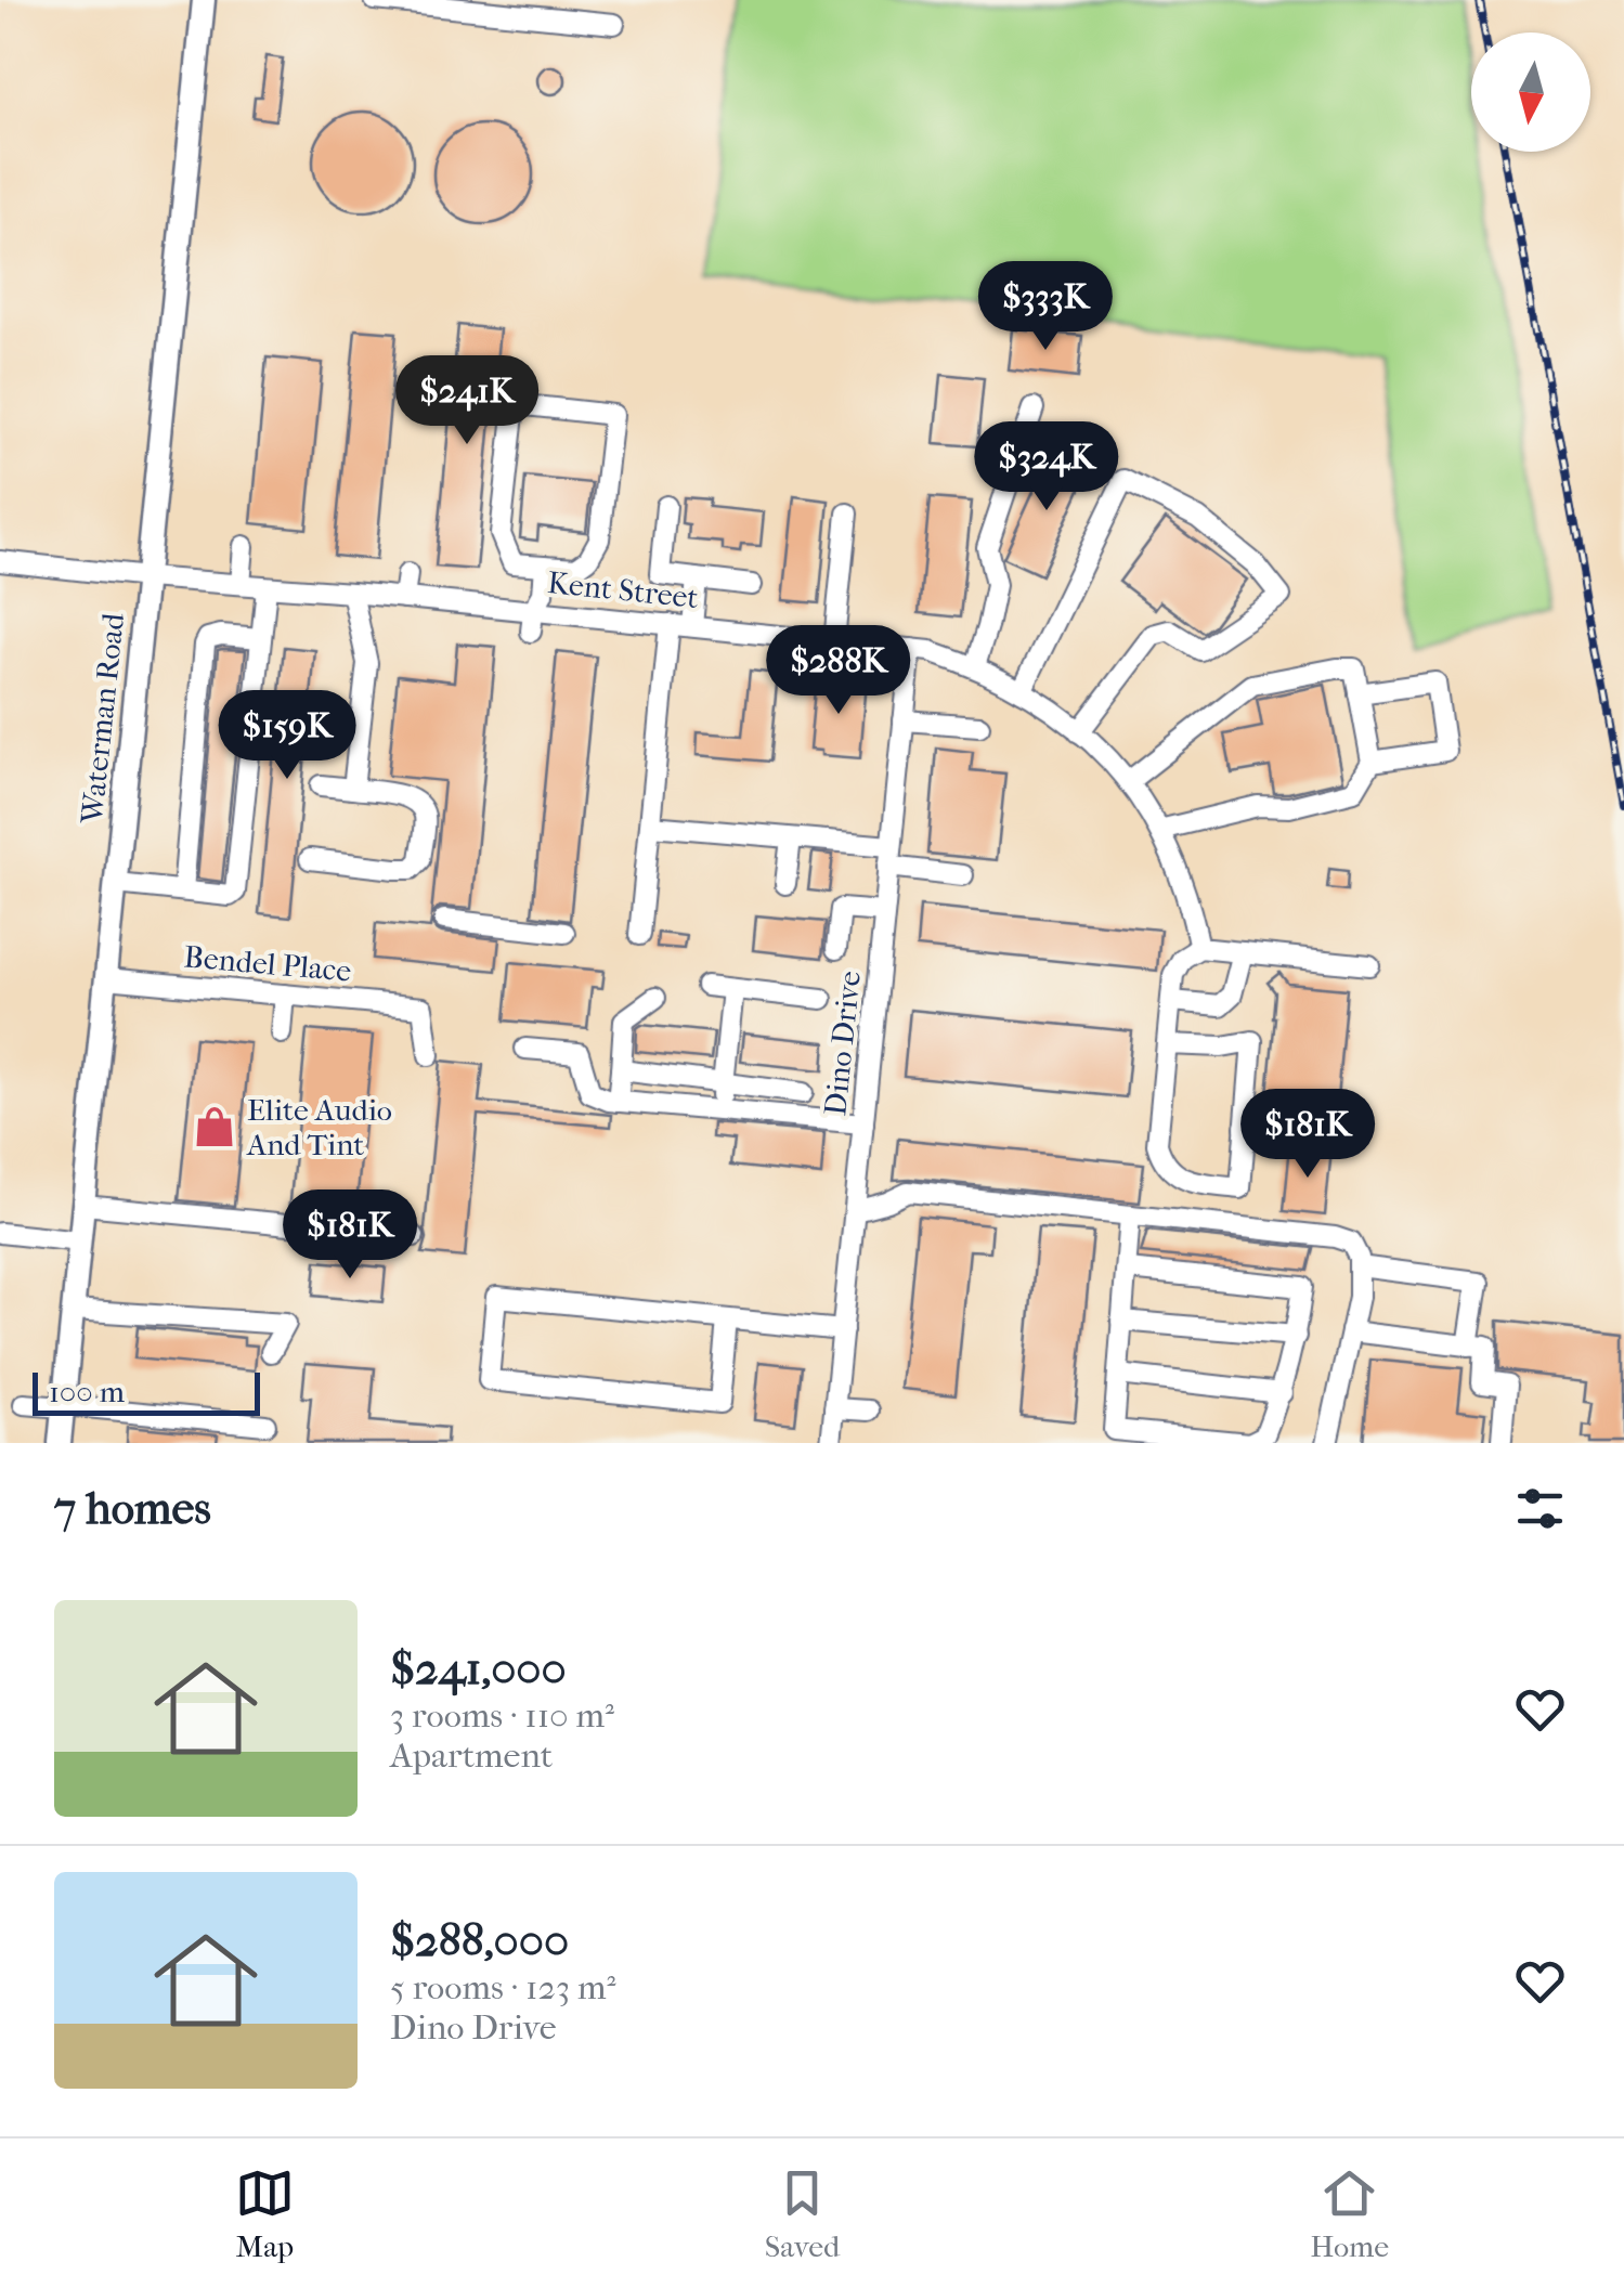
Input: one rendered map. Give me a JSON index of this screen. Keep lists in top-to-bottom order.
{
  "streets": {
    "main road": ["Waterman Road"],
    "street": ["Kent Street", "Bendel Place", "Dino Drive"]
  },
  "crossings": [
    ["Kent Street", "Waterman Road"],
    ["Kent Street", "Dino Drive"],
    ["Waterman Road", "Bendel Place"]
  ],
  "places": {
    "shop": ["Elite Audio And Tint"]
  },
  "scale_bar": "100 m",
  "north": "bottom",
  "page": {
    "price": [
      "$333K",
      "$241K",
      "$324K",
      "$288K",
      "$159K",
      "$181K",
      "$181K"
    ],
    "scale": "100 m",
    "heading": "7 homes",
    "list": [
      {
        "name": "$241,000",
        "note": "3 rooms · 110 m² · Apartment"
      },
      {
        "name": "$288,000",
        "note": "5 rooms · 123 m² · Dino Drive"
      }
    ],
    "tabs": ["Map", "Saved", "Home"]
  }
}
